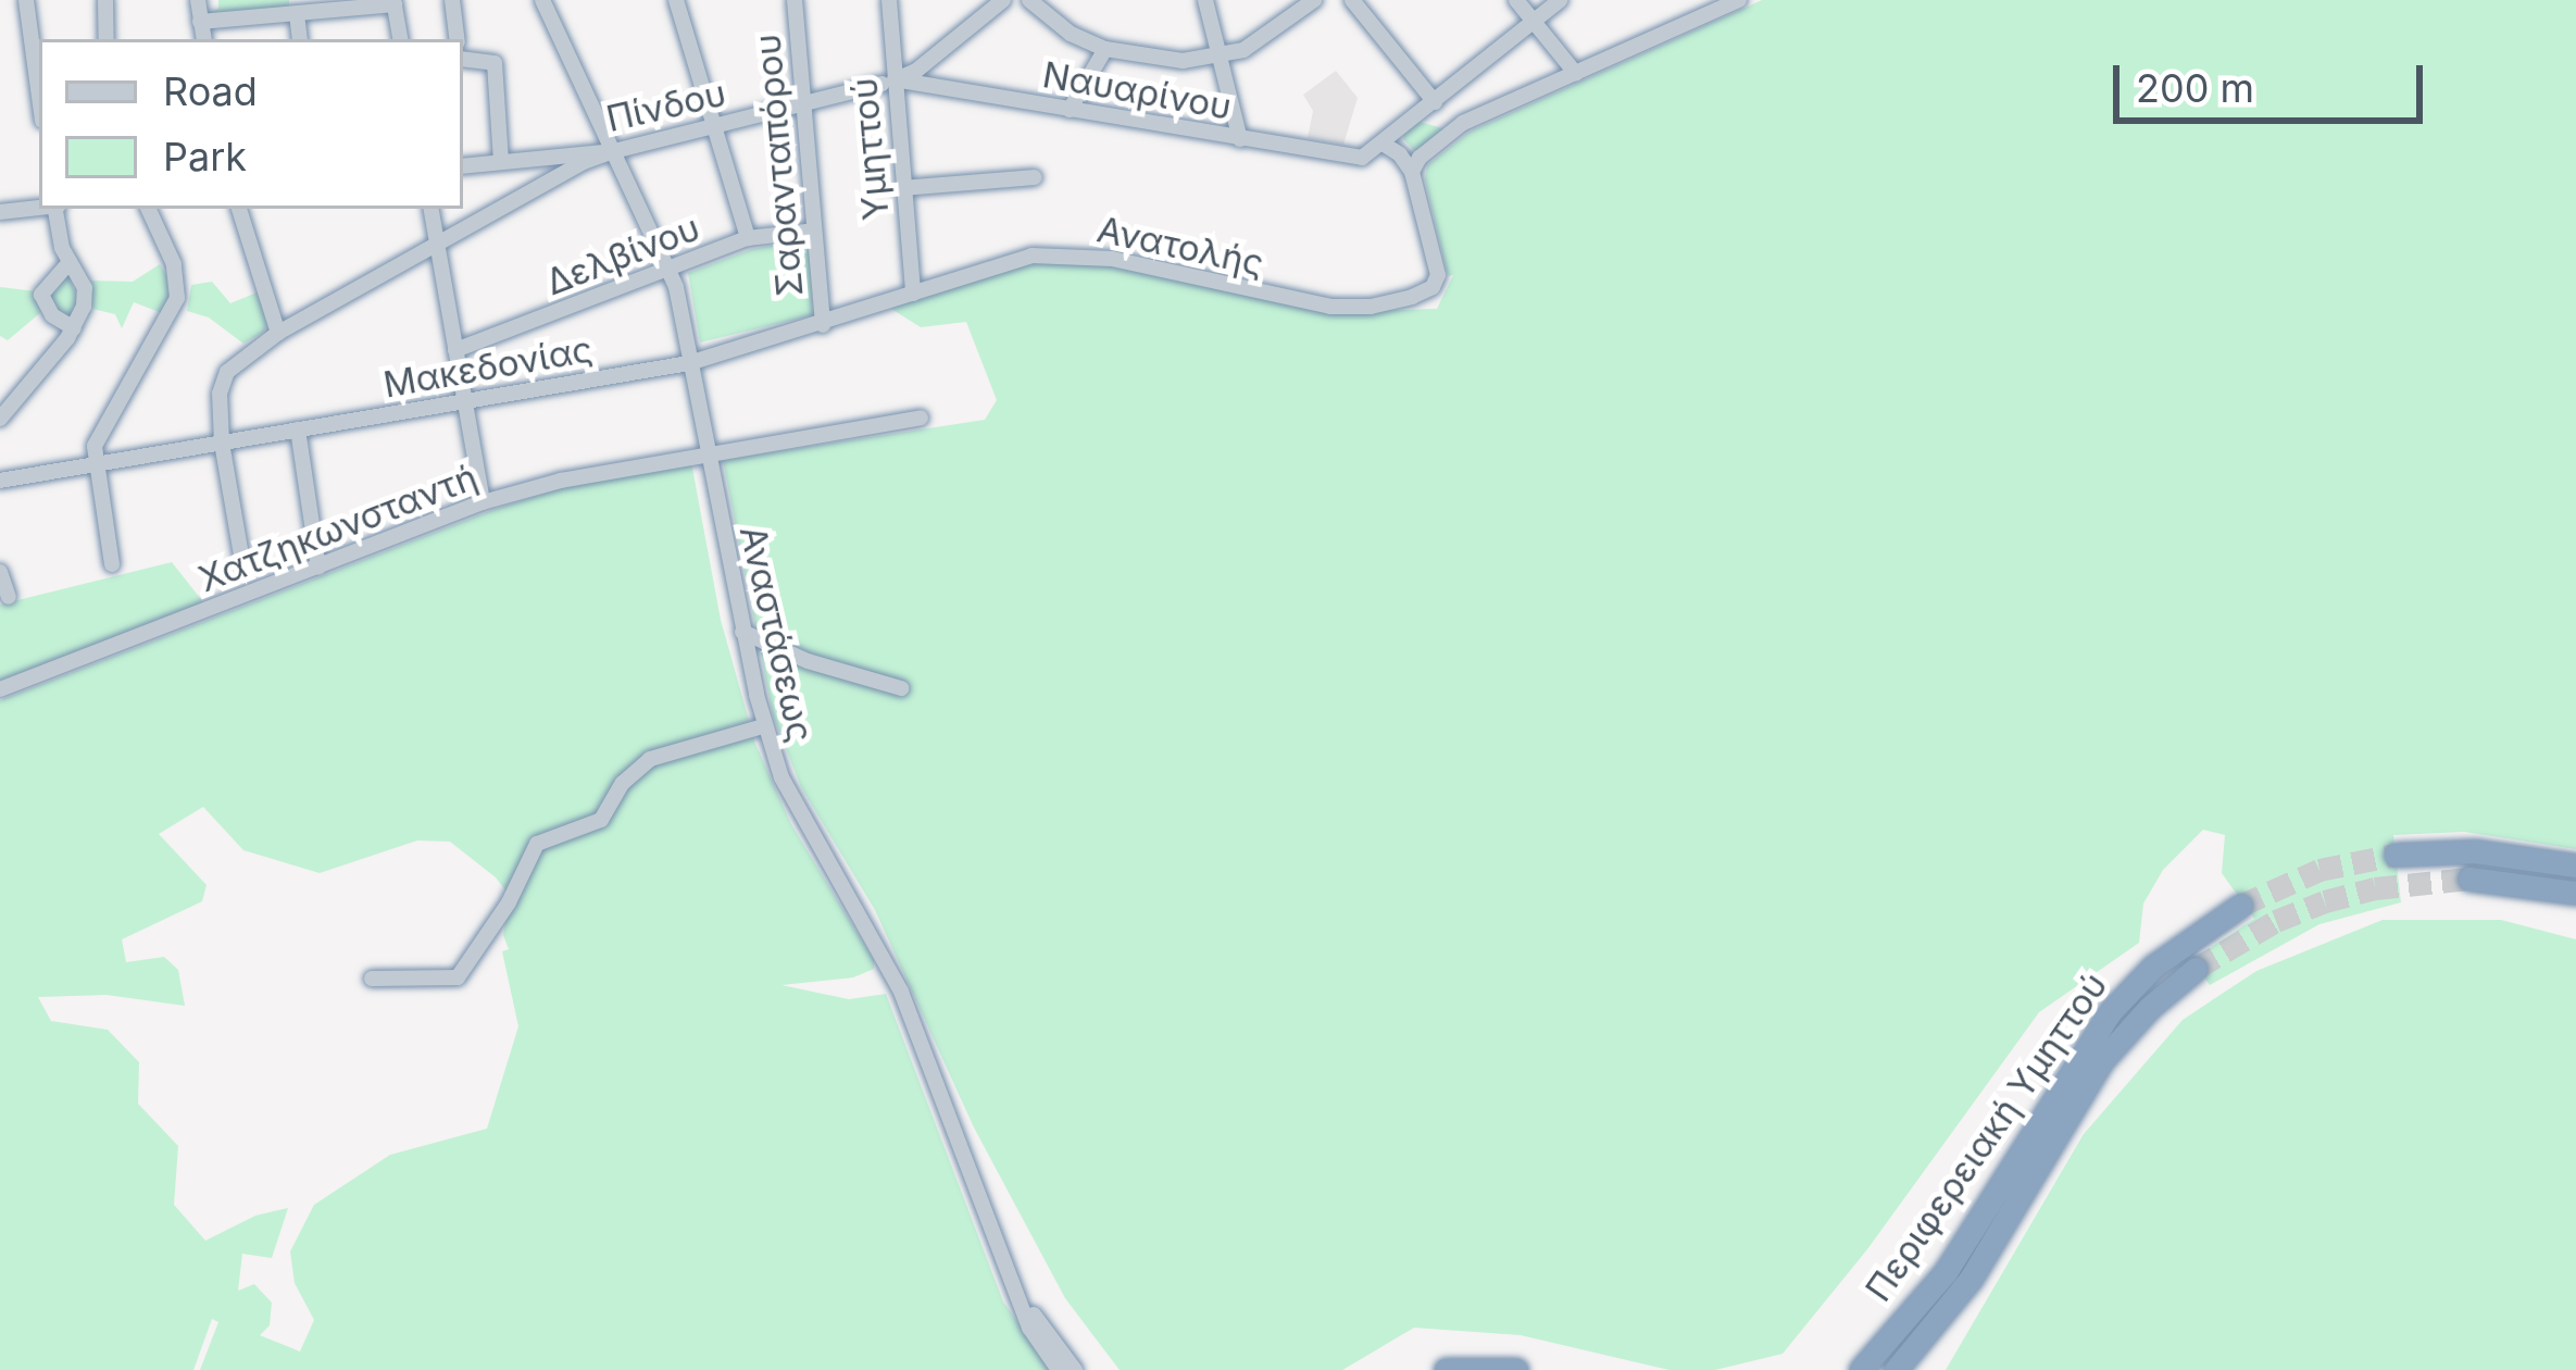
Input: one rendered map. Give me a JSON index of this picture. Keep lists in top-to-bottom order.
{
  "streets": {
    "highway": ["Περιφερειακή Υμηττού"],
    "street": [
      "Ναυαρίνου",
      "Πίνδου",
      "Υμηττού",
      "Σαρανταπόρου",
      "Ανατολής",
      "Δελβίνου",
      "Μακεδονίας",
      "Χατζηκωνσταντή",
      "Αναστάσεως"
    ]
  },
  "crossings": [
    ["Ναυαρίνου", "Πίνδου"],
    ["Ναυαρίνου", "Υμηττού"],
    ["Πίνδου", "Υμηττού"],
    ["Πίνδου", "Σαρανταπόρου"],
    ["Πίνδου", "Αναστάσεως"],
    ["Υμηττού", "Ανατολής"],
    ["Σαρανταπόρου", "Ανατολής"],
    ["Σαρανταπόρου", "Δελβίνου"],
    ["Ανατολής", "Μακεδονίας"],
    ["Ανατολής", "Αναστάσεως"],
    ["Δελβίνου", "Αναστάσεως"],
    ["Μακεδονίας", "Αναστάσεως"],
    ["Χατζηκωνσταντή", "Αναστάσεως"]
  ],
  "legend": ["Road", "Park"],
  "scale_bar": "200 m"
}
